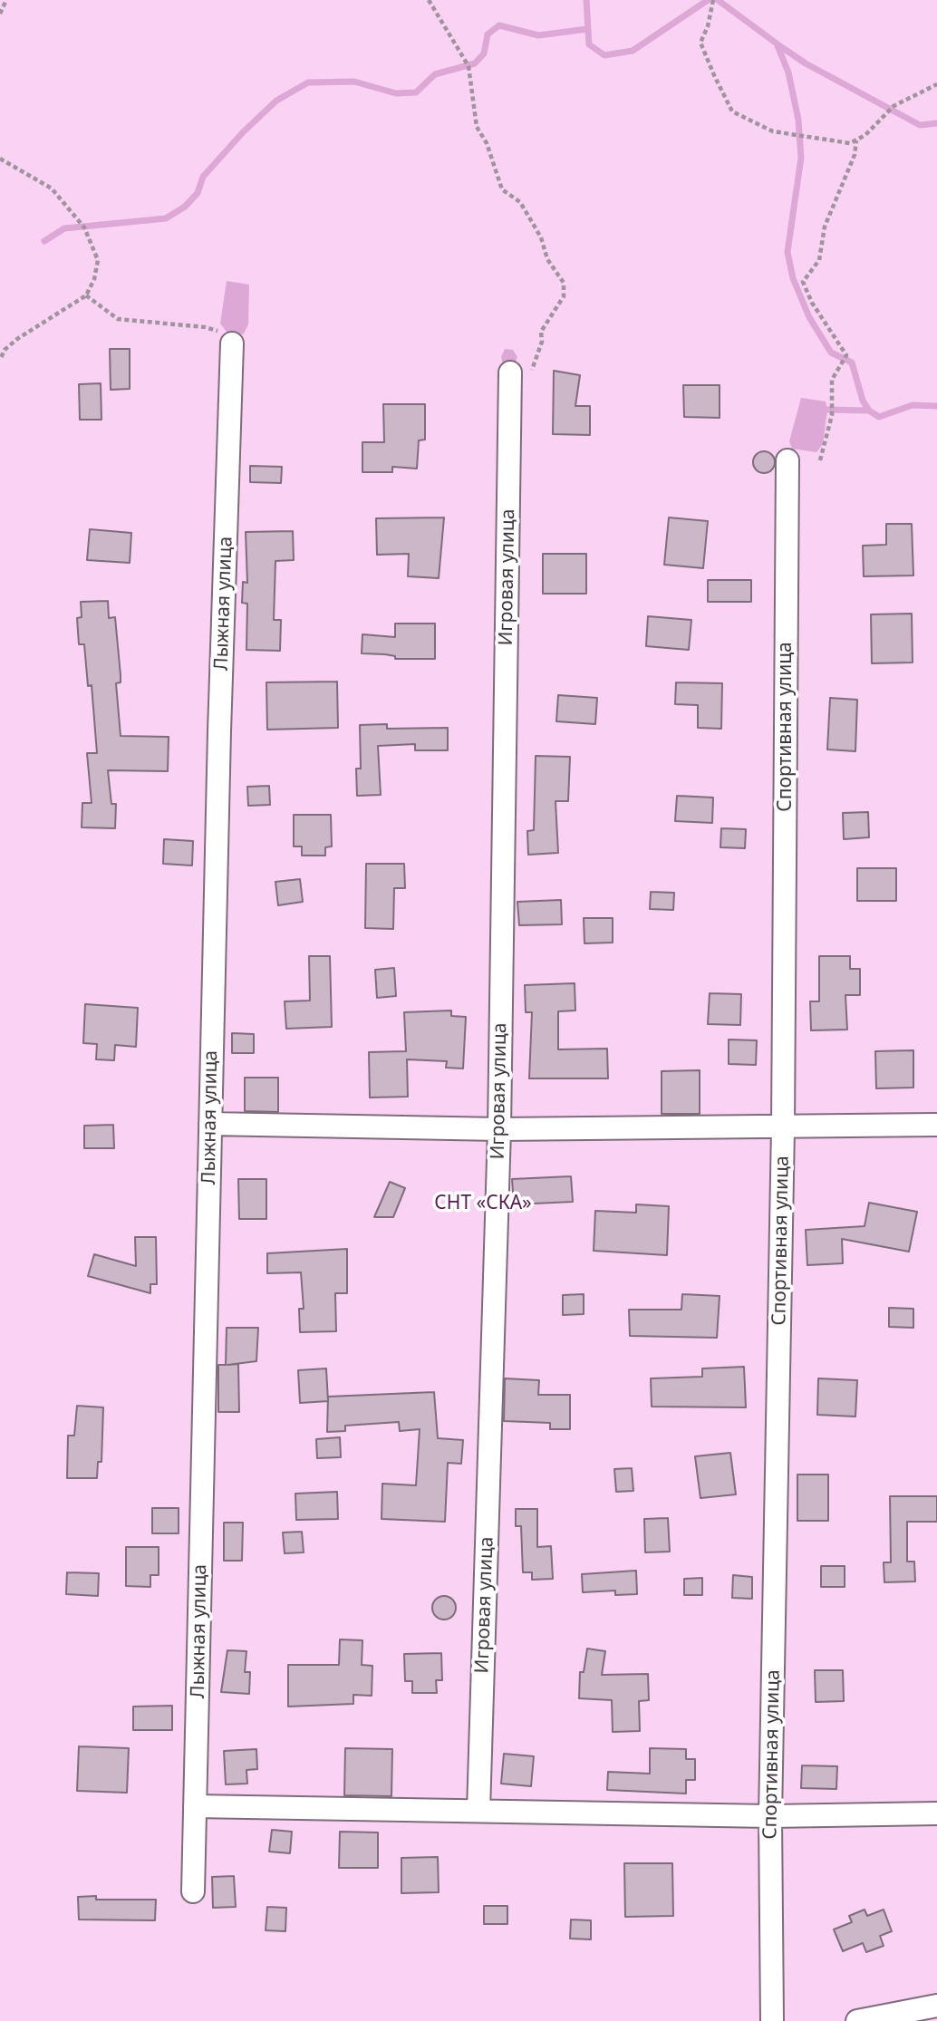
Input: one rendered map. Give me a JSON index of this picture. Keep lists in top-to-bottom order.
{
  "streets": {
    "street": ["Игровая улица", "Лыжная улица", "Спортивная улица"]
  },
  "parks": ["СНТ «СКА»"]
}
